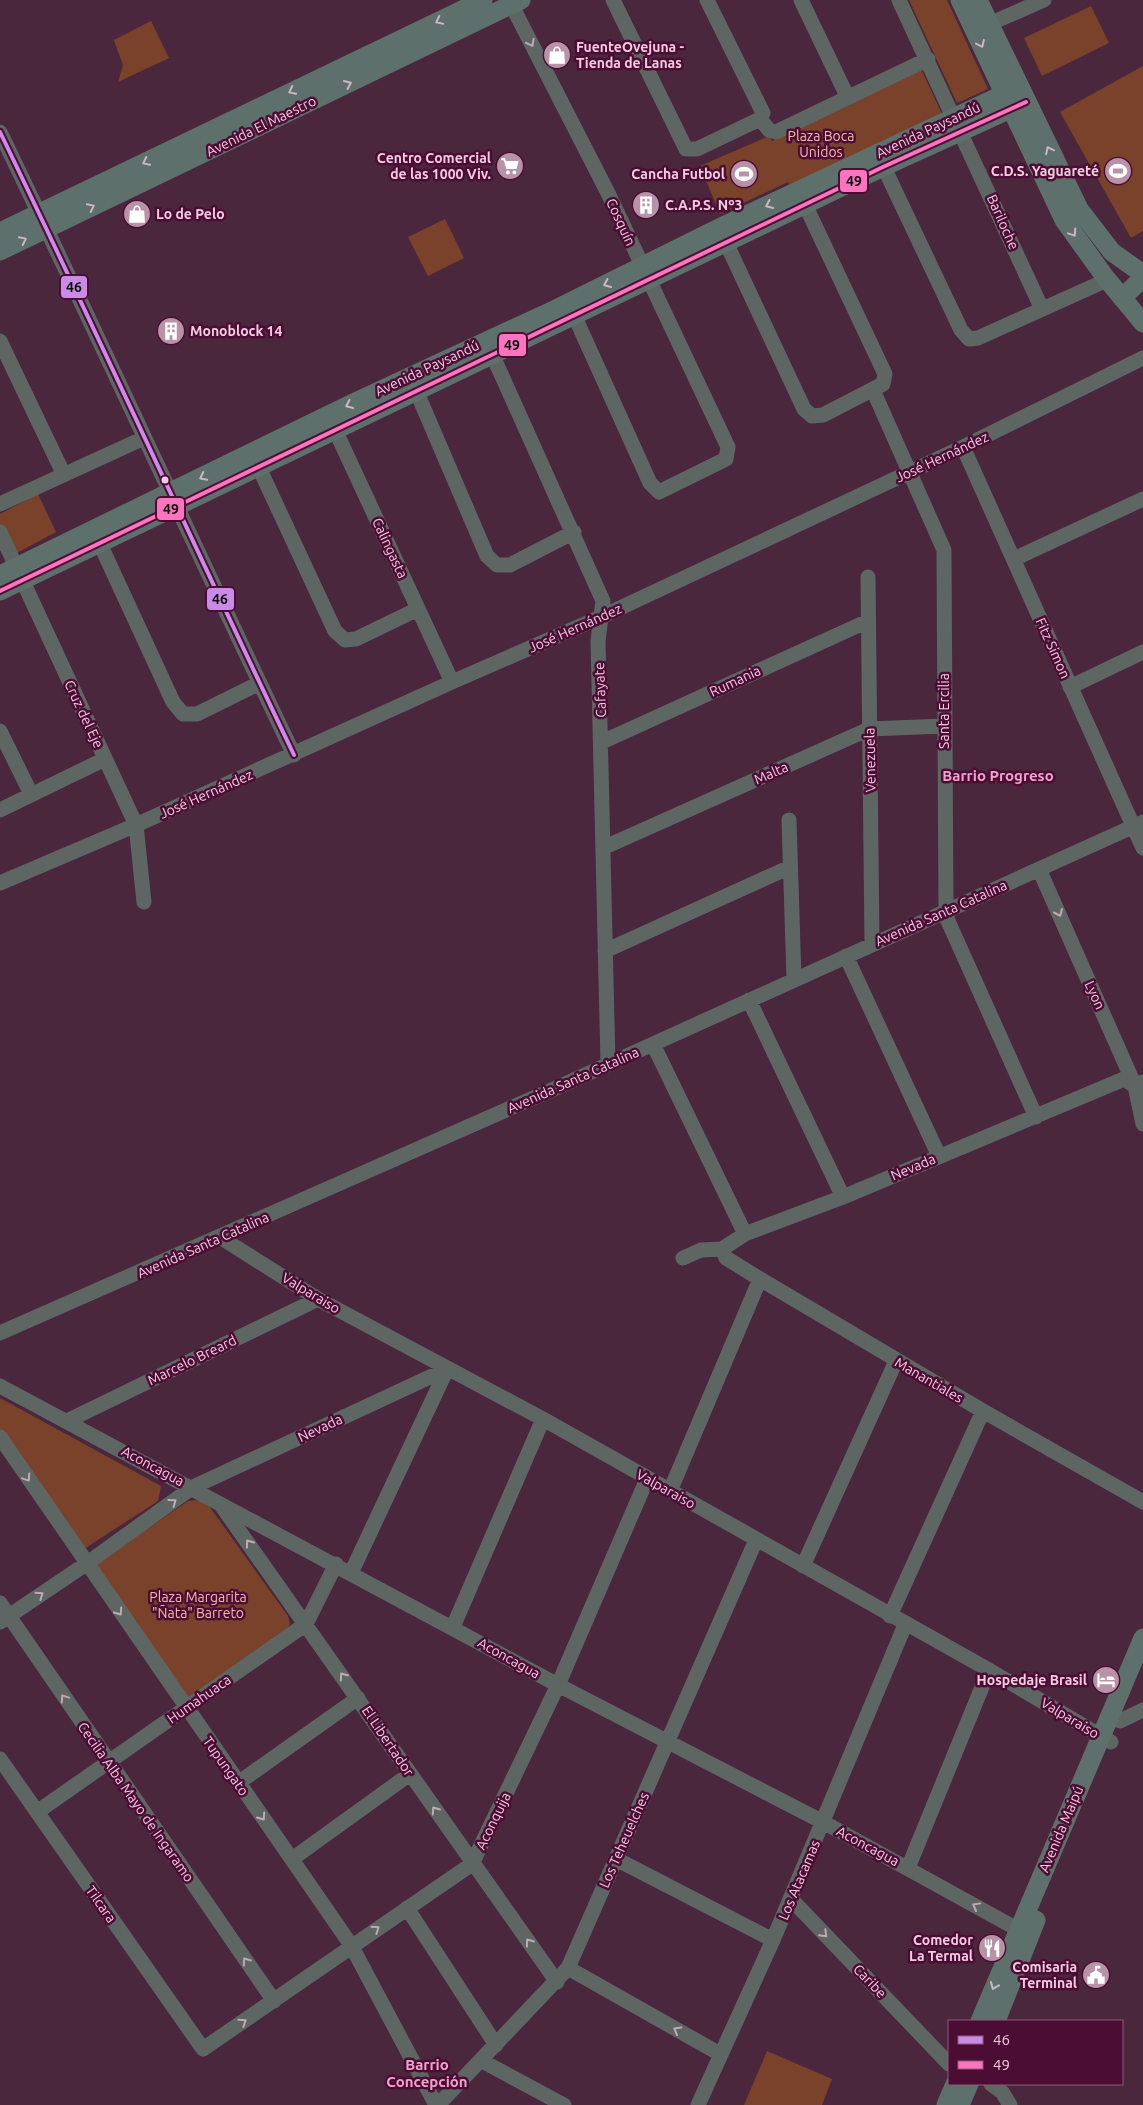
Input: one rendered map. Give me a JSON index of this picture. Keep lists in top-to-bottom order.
{
  "streets": {
    "main road": ["Avenida El Maestro", "Avenida Paysandú", "Avenida Maipú"],
    "street": [
      "Cosquín",
      "Bariloche",
      "José Hernández",
      "Calingasta",
      "Fitz Simon",
      "Rumania",
      "Cafayate",
      "Santa Ercilia",
      "Cruz del Eje",
      "Venezuela",
      "Malta",
      "Avenida Santa Catalina",
      "Lyon",
      "Nevada",
      "Valparaiso",
      "Marcelo Breard",
      "Manantiales",
      "Aconcagua",
      "Humahuaca",
      "El Libertador",
      "Tupungato",
      "Cecilia Alba Mayo de Ingaramo",
      "Aconquija",
      "Los Teheuelches",
      "Los Atacamas",
      "Tilcara",
      "Caribe"
    ]
  },
  "crossings": [
    ["Avenida El Maestro", "Cosquín"],
    ["Avenida Paysandú", "Cosquín"],
    ["Avenida Paysandú", "Bariloche"],
    ["Avenida Paysandú", "Calingasta"],
    ["Avenida Paysandú", "Cafayate"],
    ["Avenida Paysandú", "Santa Ercilia"],
    ["Avenida Paysandú", "Cruz del Eje"],
    ["José Hernández", "Calingasta"],
    ["José Hernández", "Fitz Simon"],
    ["José Hernández", "Cafayate"],
    ["José Hernández", "Santa Ercilia"],
    ["José Hernández", "Cruz del Eje"],
    ["Fitz Simon", "Avenida Santa Catalina"],
    ["Rumania", "Cafayate"],
    ["Rumania", "Venezuela"],
    ["Cafayate", "Malta"],
    ["Cafayate", "Avenida Santa Catalina"],
    ["Santa Ercilia", "Malta"],
    ["Santa Ercilia", "Avenida Santa Catalina"],
    ["Santa Ercilia", "Nevada"],
    ["Venezuela", "Malta"],
    ["Venezuela", "Avenida Santa Catalina"],
    ["Avenida Santa Catalina", "Lyon"],
    ["Avenida Santa Catalina", "Valparaiso"],
    ["Lyon", "Nevada"],
    ["Nevada", "Valparaiso"],
    ["Nevada", "Manantiales"],
    ["Nevada", "Aconcagua"],
    ["Nevada", "Tupungato"],
    ["Nevada", "Cecilia Alba Mayo de Ingaramo"],
    ["Valparaiso", "Marcelo Breard"],
    ["Valparaiso", "Aconquija"],
    ["Valparaiso", "Avenida Maipú"],
    ["Valparaiso", "Los Teheuelches"],
    ["Valparaiso", "Los Atacamas"],
    ["Marcelo Breard", "Aconcagua"],
    ["Aconcagua", "Humahuaca"],
    ["Aconcagua", "El Libertador"],
    ["Aconcagua", "Aconquija"],
    ["Aconcagua", "Avenida Maipú"],
    ["Aconcagua", "Los Teheuelches"],
    ["Aconcagua", "Los Atacamas"],
    ["Humahuaca", "El Libertador"],
    ["Humahuaca", "Tupungato"],
    ["Humahuaca", "Cecilia Alba Mayo de Ingaramo"],
    ["Humahuaca", "Tilcara"],
    ["El Libertador", "Aconquija"],
    ["El Libertador", "Los Teheuelches"],
    ["Tupungato", "Aconquija"],
    ["Tupungato", "Los Teheuelches"],
    ["Cecilia Alba Mayo de Ingaramo", "Aconquija"],
    ["Aconquija", "Tilcara"],
    ["Los Atacamas", "Caribe"]
  ],
  "one_way": [
    "Cosquín",
    "Lyon",
    "Tupungato",
    "Cecilia Alba Mayo de Ingaramo",
    "Caribe"
  ],
  "districts": ["Barrio Progreso", "Barrio Concepción"],
  "parks": ["Plaza Boca Unidos", "Plaza Margarita \"Ñata\" Barreto"],
  "places": {
    "shop": ["FuenteOvejuna - Tienda de Lanas", "Lo de Pelo"],
    "supermarket": ["Centro Comercial de las 1000 Viv."],
    "sports": ["C.D.S. Yaguareté", "Cancha Futbol"],
    "building": ["C.A.P.S. Nº3", "Monoblock 14"],
    "hotel": ["Hospedaje Brasil"],
    "restaurant": ["Comedor La Termal"],
    "public building": ["Comisaria Terminal"]
  },
  "lines": ["transit line 49", "transit line 46"],
  "legend": ["46", "49"]
}
